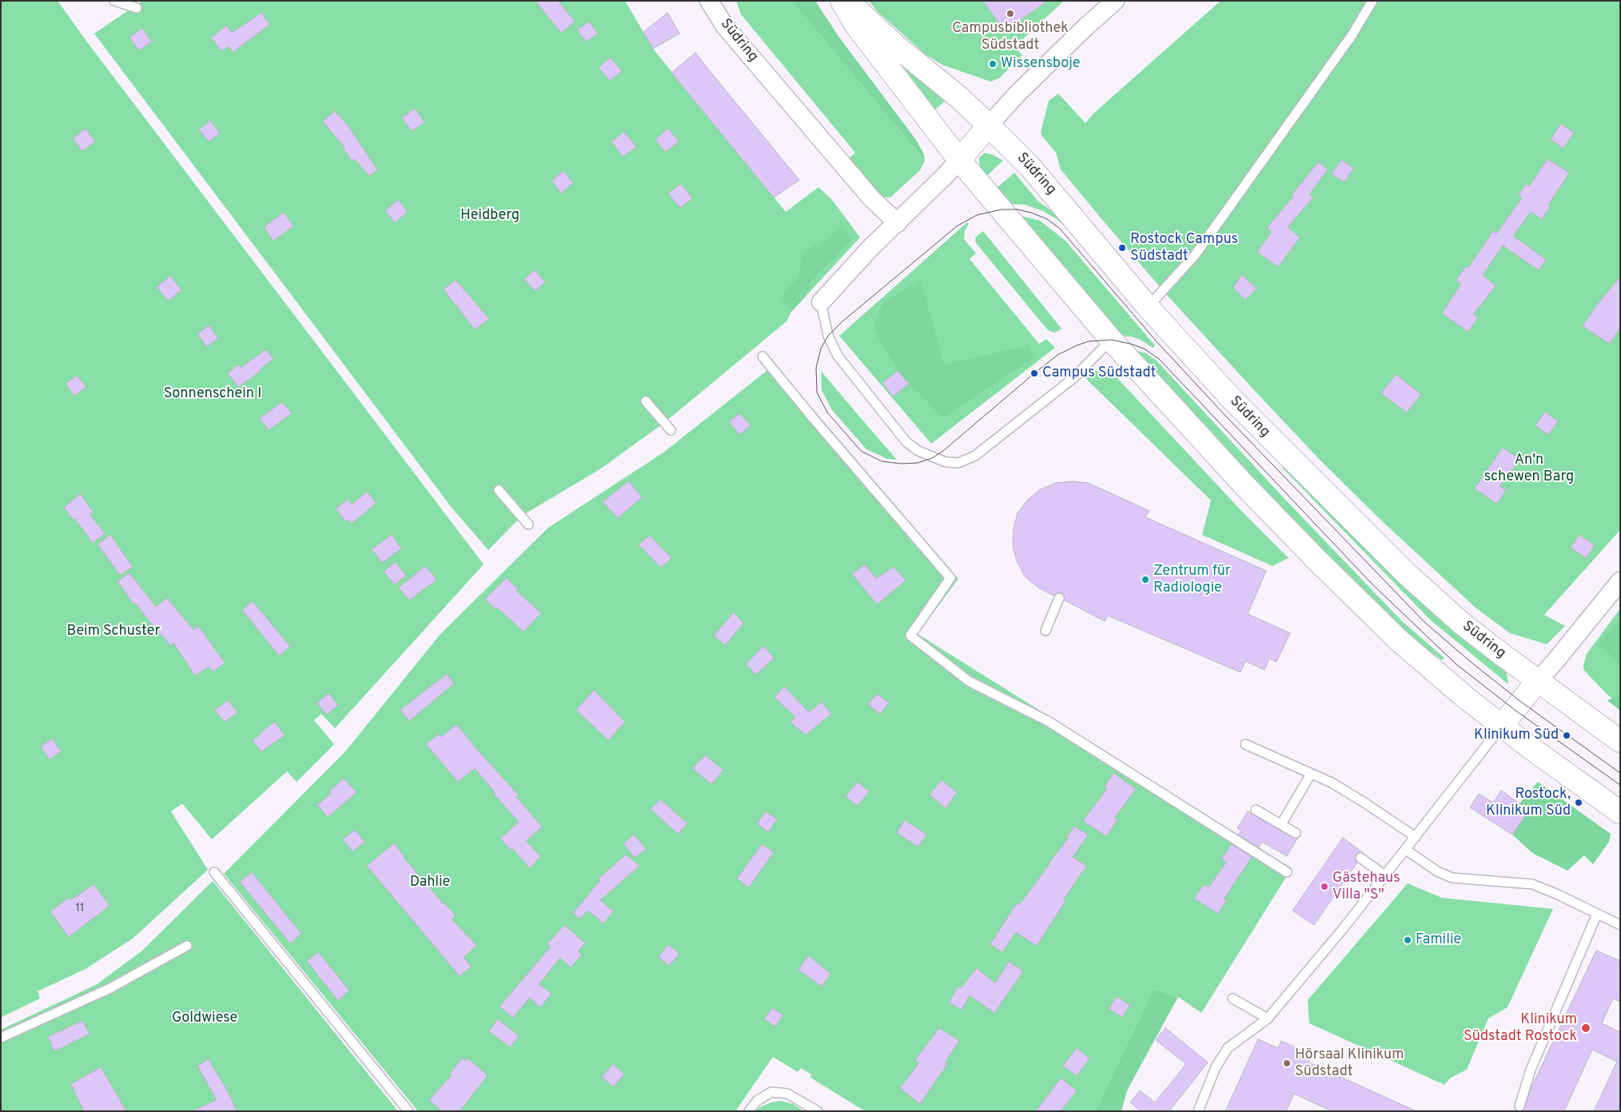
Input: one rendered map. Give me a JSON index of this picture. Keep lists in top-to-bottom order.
{
  "streets": {
    "main road": ["Südring"]
  },
  "parks": [
    "Heidberg",
    "Sonnenschein I",
    "An'n schewen Barg",
    "Beim Schuster",
    "Dahlie",
    "Goldwiese"
  ],
  "places": [
    "Campusbibliothek Südstadt",
    "Wissensboje",
    "Rostock Campus Südstadt",
    "Campus Südstadt",
    "Zentrum für Radiologie",
    "Klinikum Süd",
    "Rostock, Klinikum Süd",
    "Gästehaus Villa \"S\"",
    "Familie",
    "Klinikum Südstadt Rostock",
    "Hörsaal Klinikum Südstadt"
  ],
  "house_numbers": ["11"]
}
